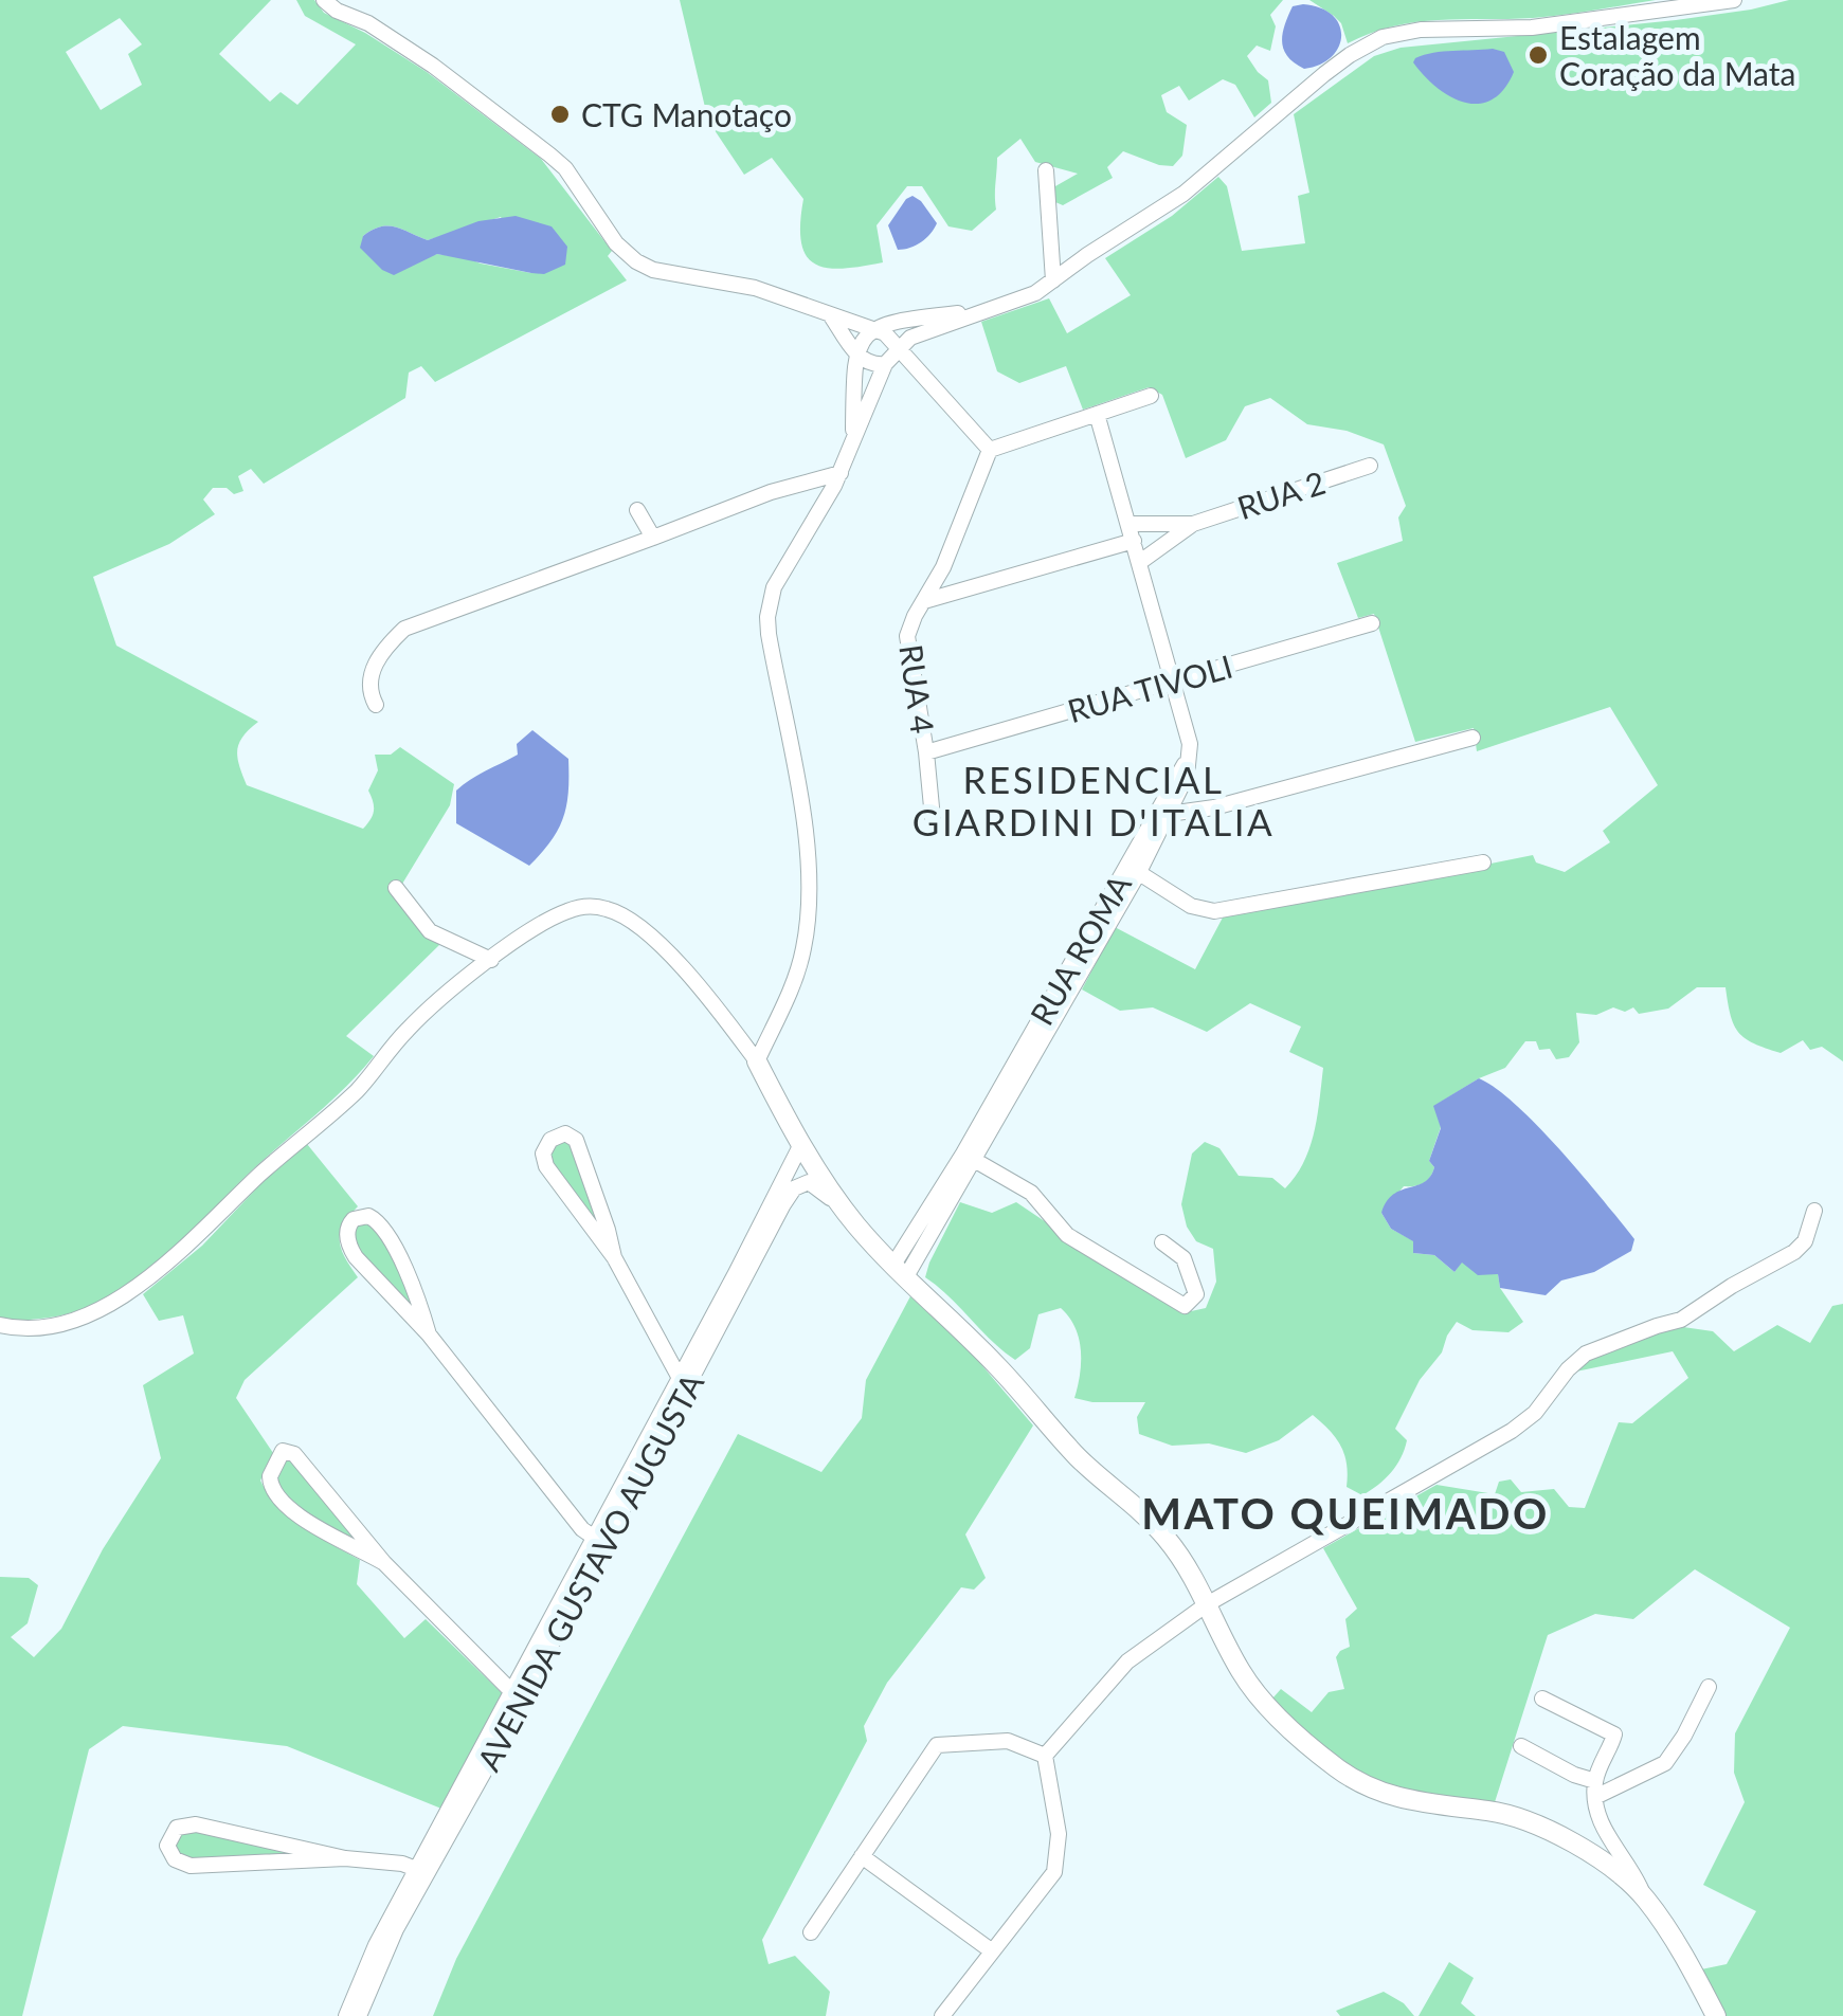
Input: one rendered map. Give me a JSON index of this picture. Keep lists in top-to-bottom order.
{
  "streets": {
    "street": [
      "RUA 2",
      "RUA TIVOLI",
      "RUA 4",
      "RUA ROMA",
      "AVENIDA GUSTAVO AUGUSTA"
    ]
  },
  "crossings": [
    ["RUA TIVOLI", "RUA 4"],
    ["RUA TIVOLI", "RUA ROMA"]
  ],
  "districts": ["RESIDENCIAL GIARDINI D'ITALIA", "MATO QUEIMADO"],
  "places": ["Estalagem Coração da Mata", "CTG Manotaço"]
}
